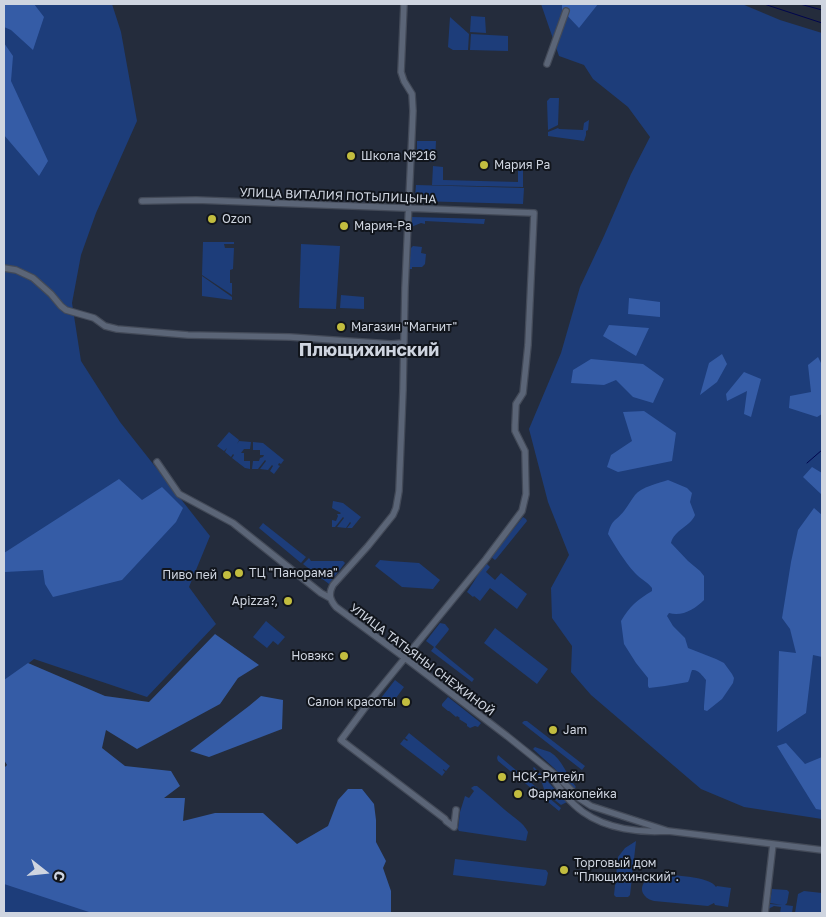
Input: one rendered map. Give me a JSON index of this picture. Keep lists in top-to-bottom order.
{
  "streets": {
    "street": ["УЛИЦА ВИТАЛИЯ ПОТЫЛИЦЫНА", "УЛИЦА ТАТЬЯНЫ СНЕЖИНОЙ"]
  },
  "crossings": [
    ["УЛИЦА ВИТАЛИЯ ПОТЫЛИЦЫНА", "УЛИЦА ТАТЬЯНЫ СНЕЖИНОЙ"]
  ],
  "districts": ["Плющихинский"],
  "places": [
    "Школа №216",
    "Мария Ра",
    "Ozon",
    "Мария-Ра",
    "Магазин \"Магнит\"",
    "ТЦ \"Панорама\"",
    "Пиво пей",
    "Apizza?,",
    "Новэкс",
    "Салон красоты",
    "Jam",
    "НСК-Ритейл",
    "Фармакопейка",
    "Торговый дом \"Плющихинский\"."
  ],
  "north": "right"
}
